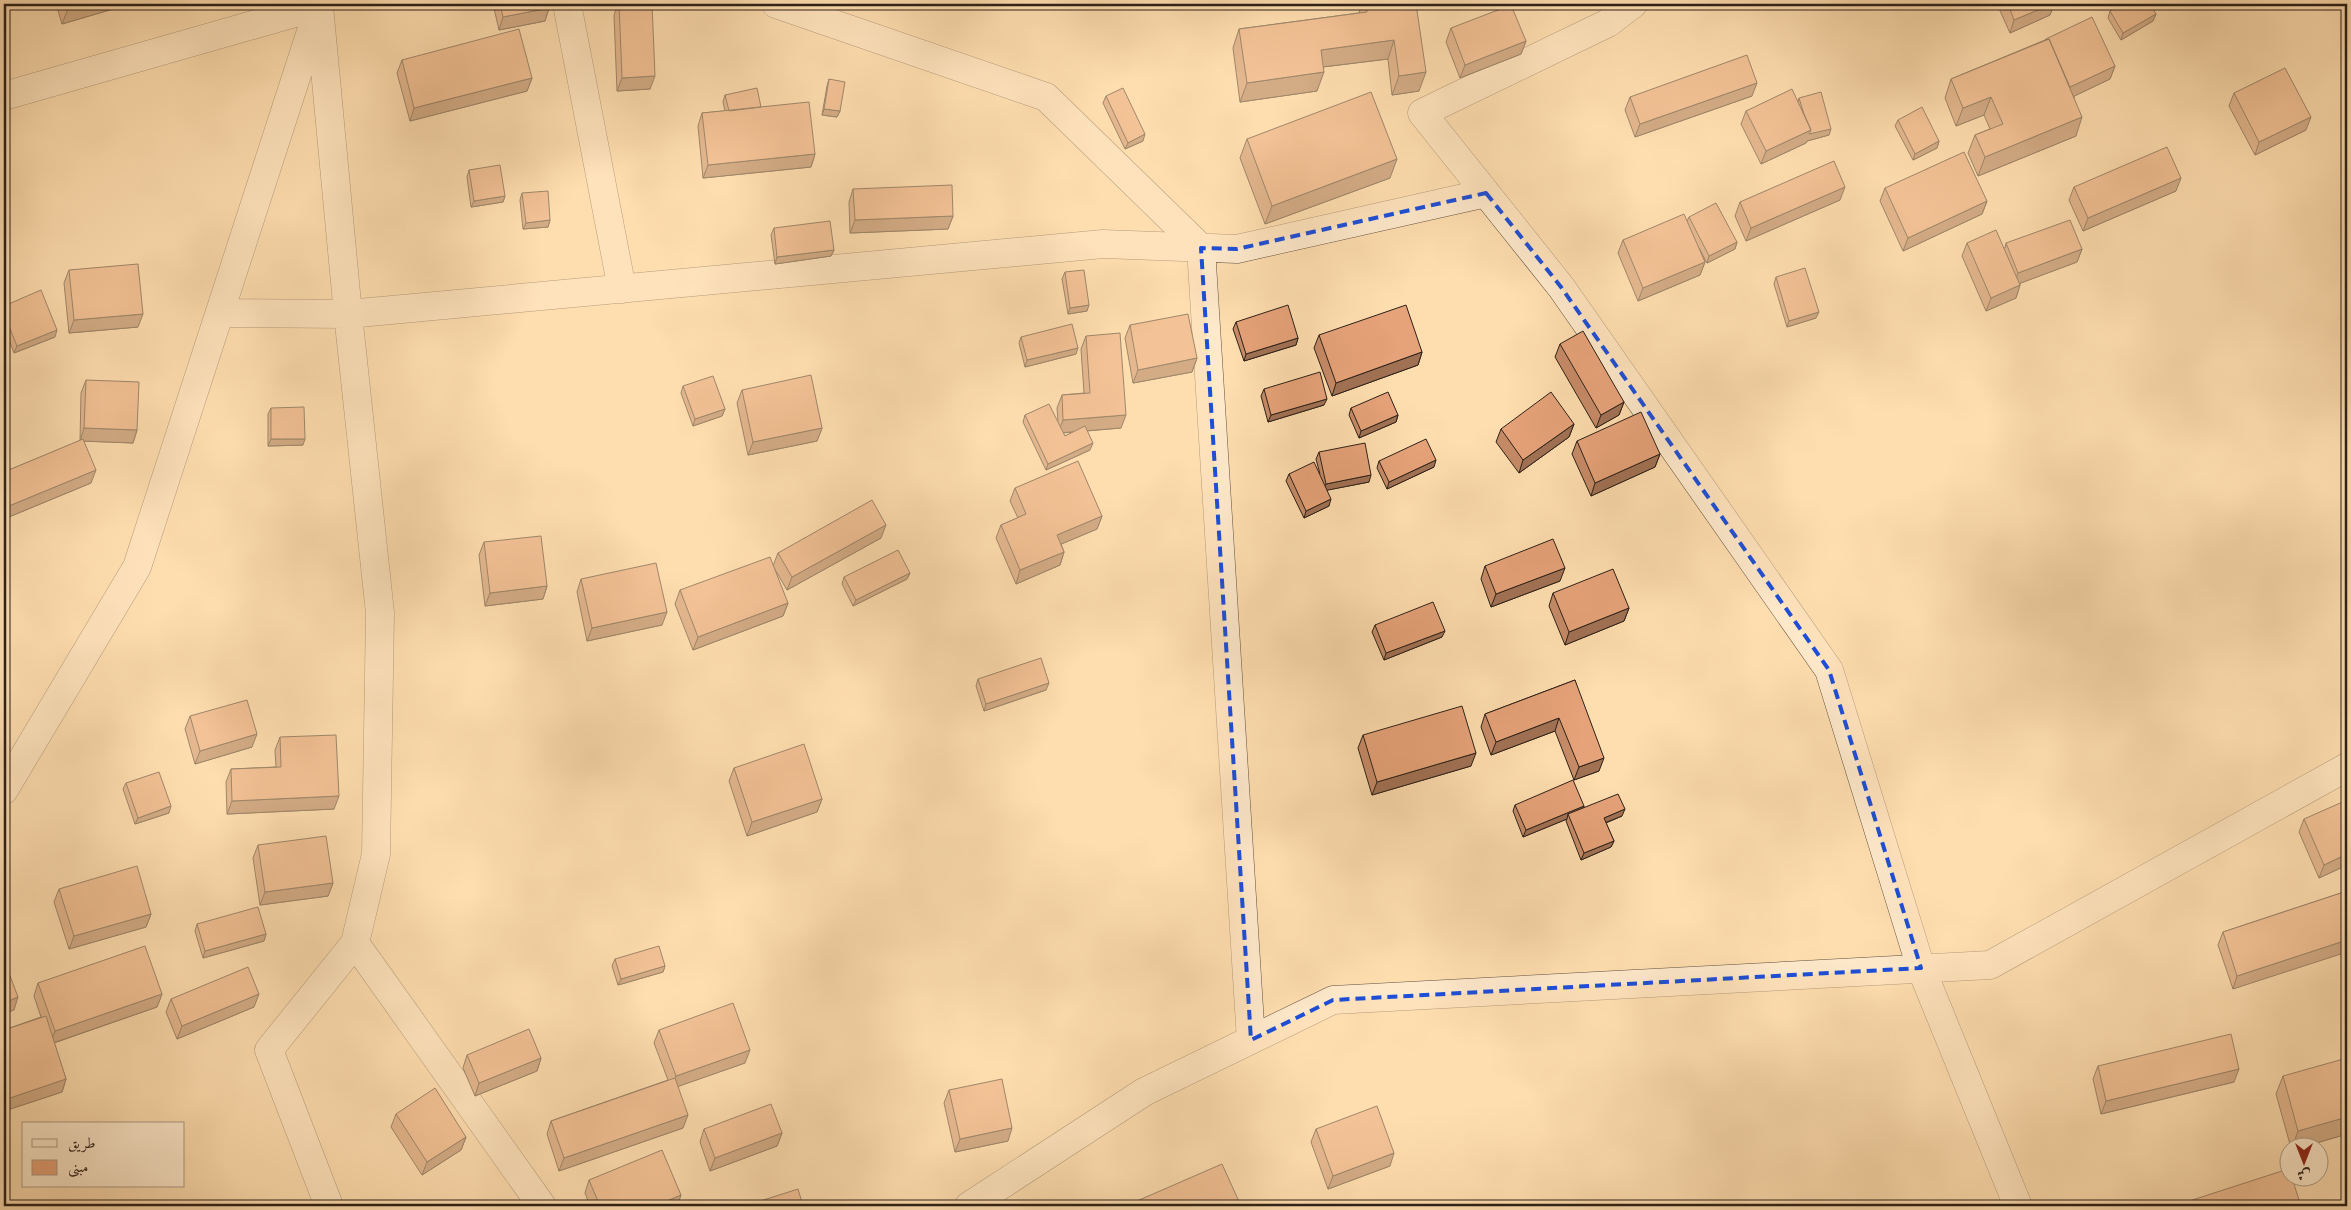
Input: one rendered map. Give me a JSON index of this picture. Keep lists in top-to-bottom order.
{
  "legend": ["طريق", "مبنى"],
  "north": "bottom"
}
